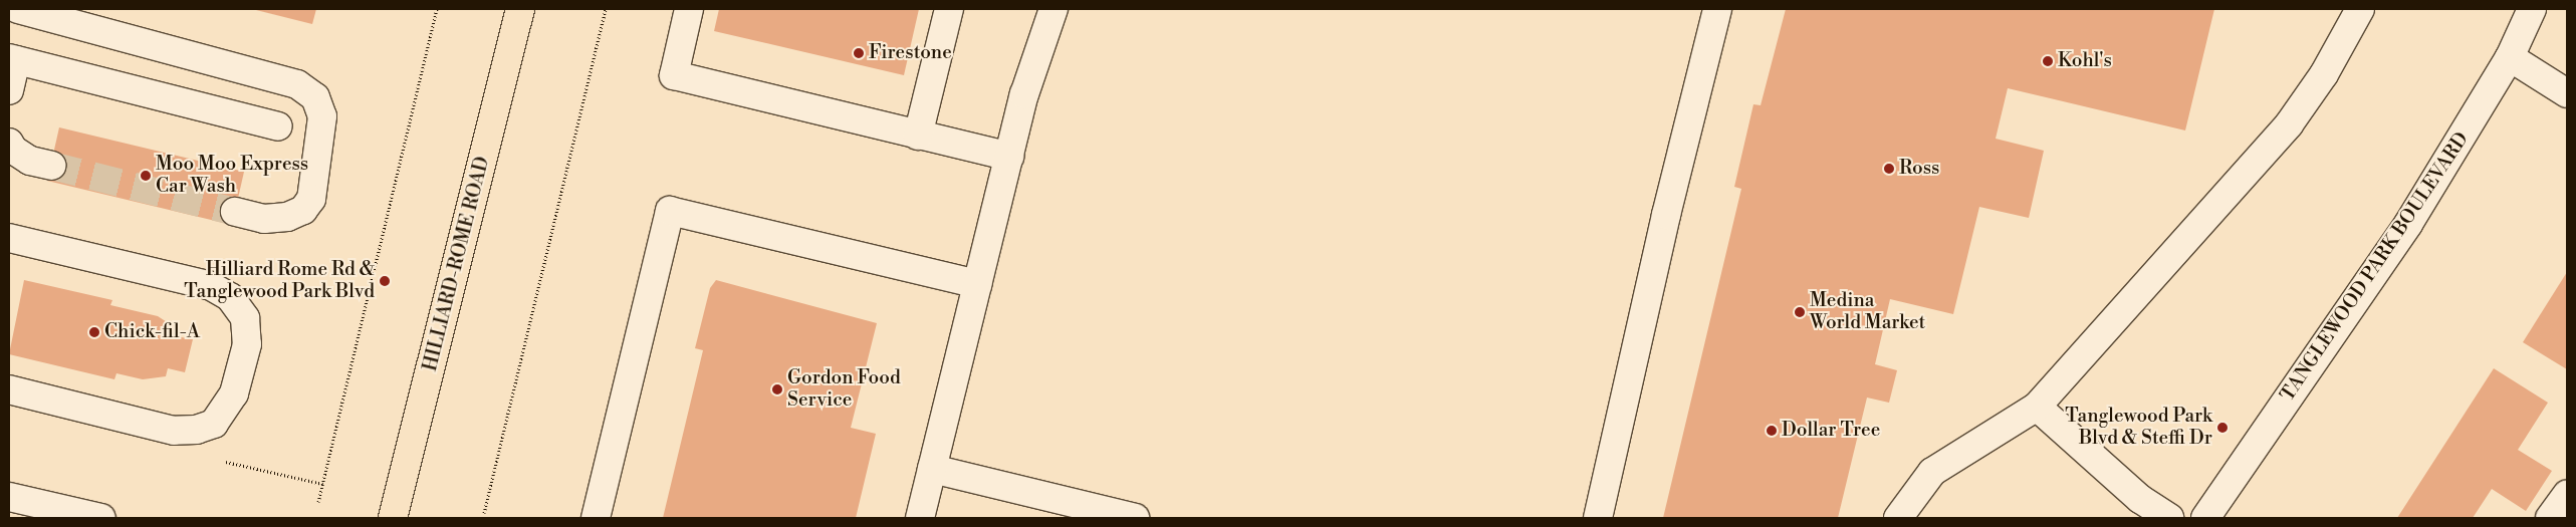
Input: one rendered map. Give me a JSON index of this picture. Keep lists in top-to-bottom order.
{
  "streets": {
    "main road": ["HILLIARD-ROME ROAD"],
    "street": ["TANGLEWOOD PARK BOULEVARD"]
  },
  "places": [
    "Firestone",
    "Kohl's",
    "Ross",
    "Moo Moo Express Car Wash",
    "Hilliard Rome Rd & Tanglewood Park Blvd",
    "Medina World Market",
    "Chick-fil-A",
    "Gordon Food Service",
    "Tanglewood Park Blvd & Steffi Dr",
    "Dollar Tree"
  ]
}
